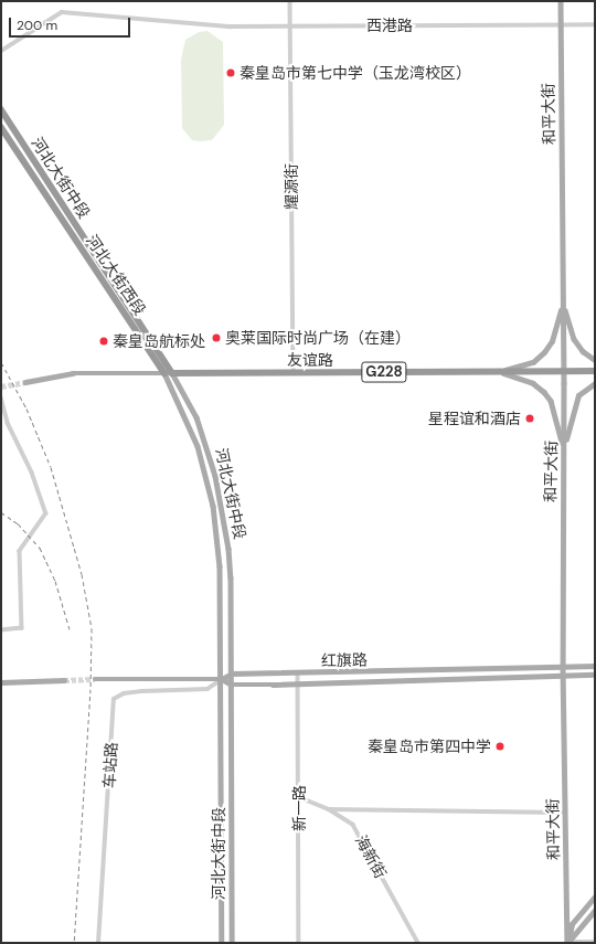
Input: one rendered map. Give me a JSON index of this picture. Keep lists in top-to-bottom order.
{
  "streets": {
    "highway": [
      "河北大街中段",
      "河北大街西段",
      "友谊路",
      "G228"
    ],
    "main road": ["和平大街", "红旗路"],
    "street": [
      "西港路",
      "耀源街",
      "车站路",
      "新一路",
      "海新街"
    ]
  },
  "crossings": [
    ["西港路", "和平大街"],
    ["西港路", "耀源街"],
    ["和平大街", "友谊路"],
    ["和平大街", "红旗路"],
    ["河北大街中段", "友谊路"],
    ["河北大街中段", "红旗路"],
    ["耀源街", "友谊路"],
    ["河北大街西段", "友谊路"],
    ["红旗路", "车站路"],
    ["红旗路", "新一路"],
    ["新一路", "海新街"]
  ],
  "places": [
    "秦皇岛市第七中学（玉龙湾校区）",
    "奥莱国际时尚广场（在建）",
    "秦皇岛航标处",
    "星程谊和酒店",
    "秦皇岛市第四中学"
  ],
  "scale_bar": "200 m"
}
